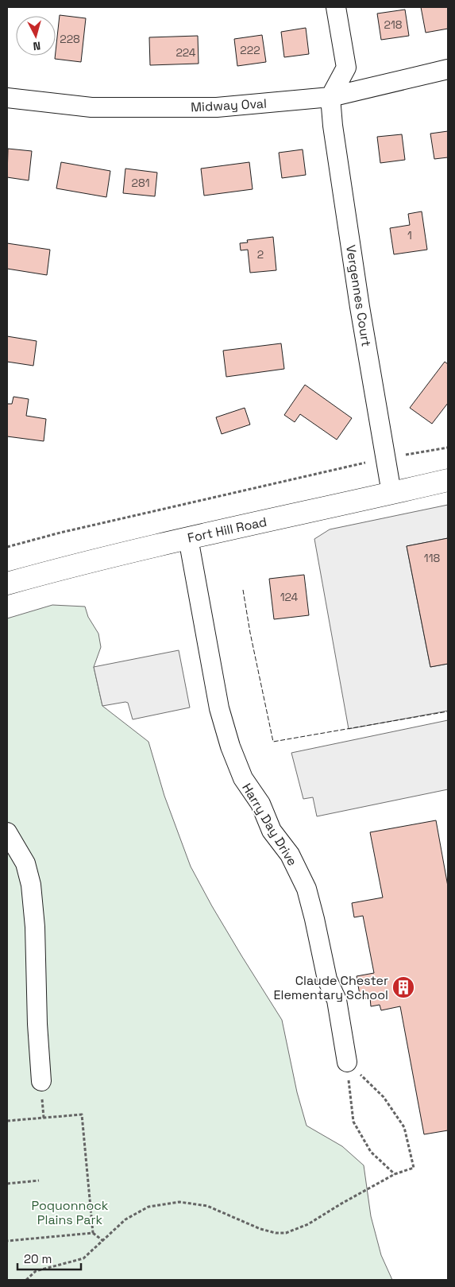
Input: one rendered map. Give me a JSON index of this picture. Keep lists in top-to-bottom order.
{
  "streets": {
    "main road": ["Fort Hill Road"],
    "street": ["Midway Oval", "Vergennes Court", "Harry Day Drive"]
  },
  "crossings": [
    ["Midway Oval", "Vergennes Court"],
    ["Vergennes Court", "Fort Hill Road"],
    ["Fort Hill Road", "Harry Day Drive"]
  ],
  "parks": ["Poquonnock Plains Park"],
  "places": {
    "building": ["Claude Chester Elementary School"]
  },
  "house_numbers": [
    "218",
    "228",
    "222",
    "224",
    "281",
    "1",
    "2",
    "118",
    "124"
  ],
  "scale_bar": "20 m",
  "north": "bottom"
}
